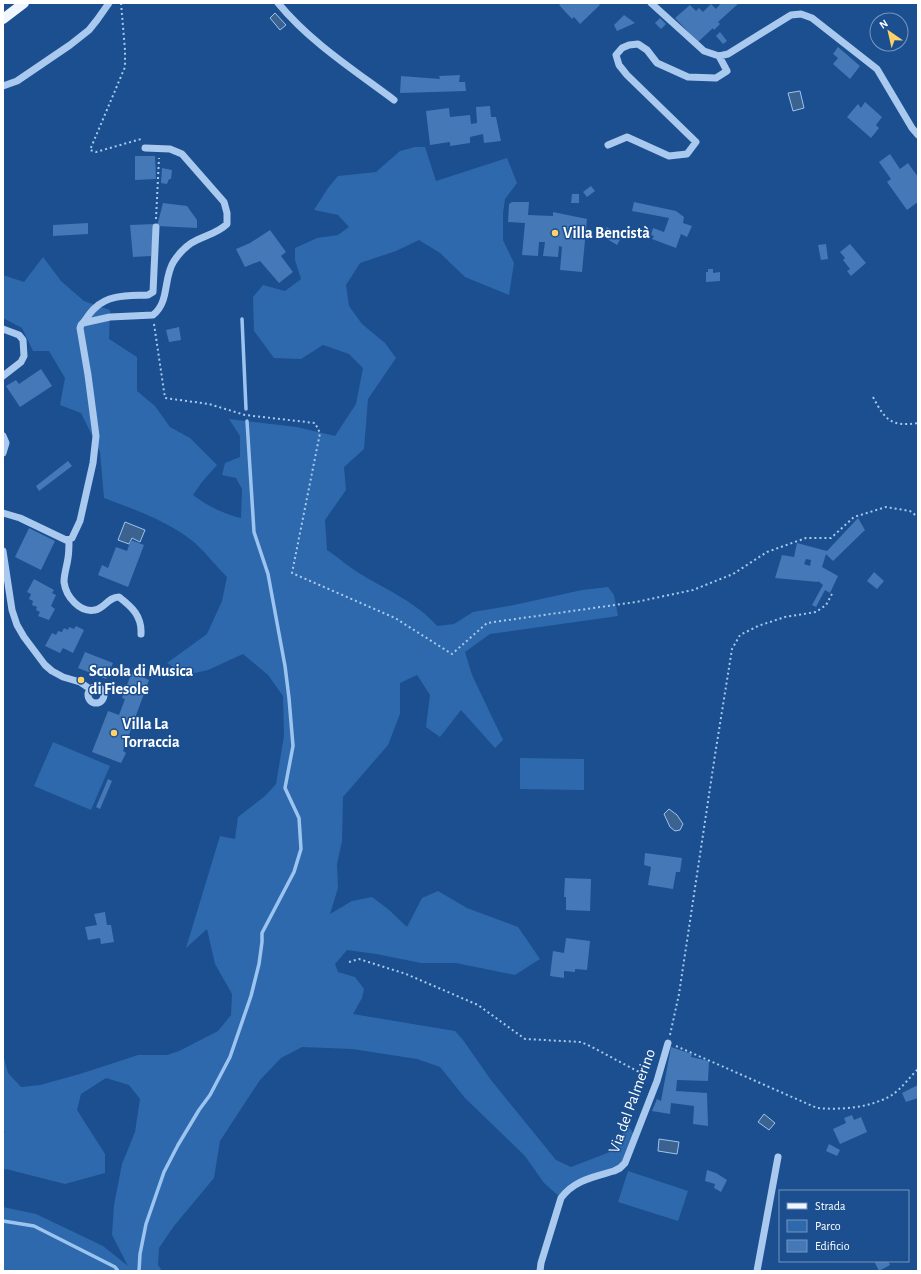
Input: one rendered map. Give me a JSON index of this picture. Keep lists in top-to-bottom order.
{
  "streets": {
    "street": ["Via del Palmerino"]
  },
  "places": ["Villa Bencistà", "Scuola di Musica di Fiesole", "Villa La Torraccia"],
  "legend": ["Strada", "Parco", "Edificio"],
  "north": "top left"
}
